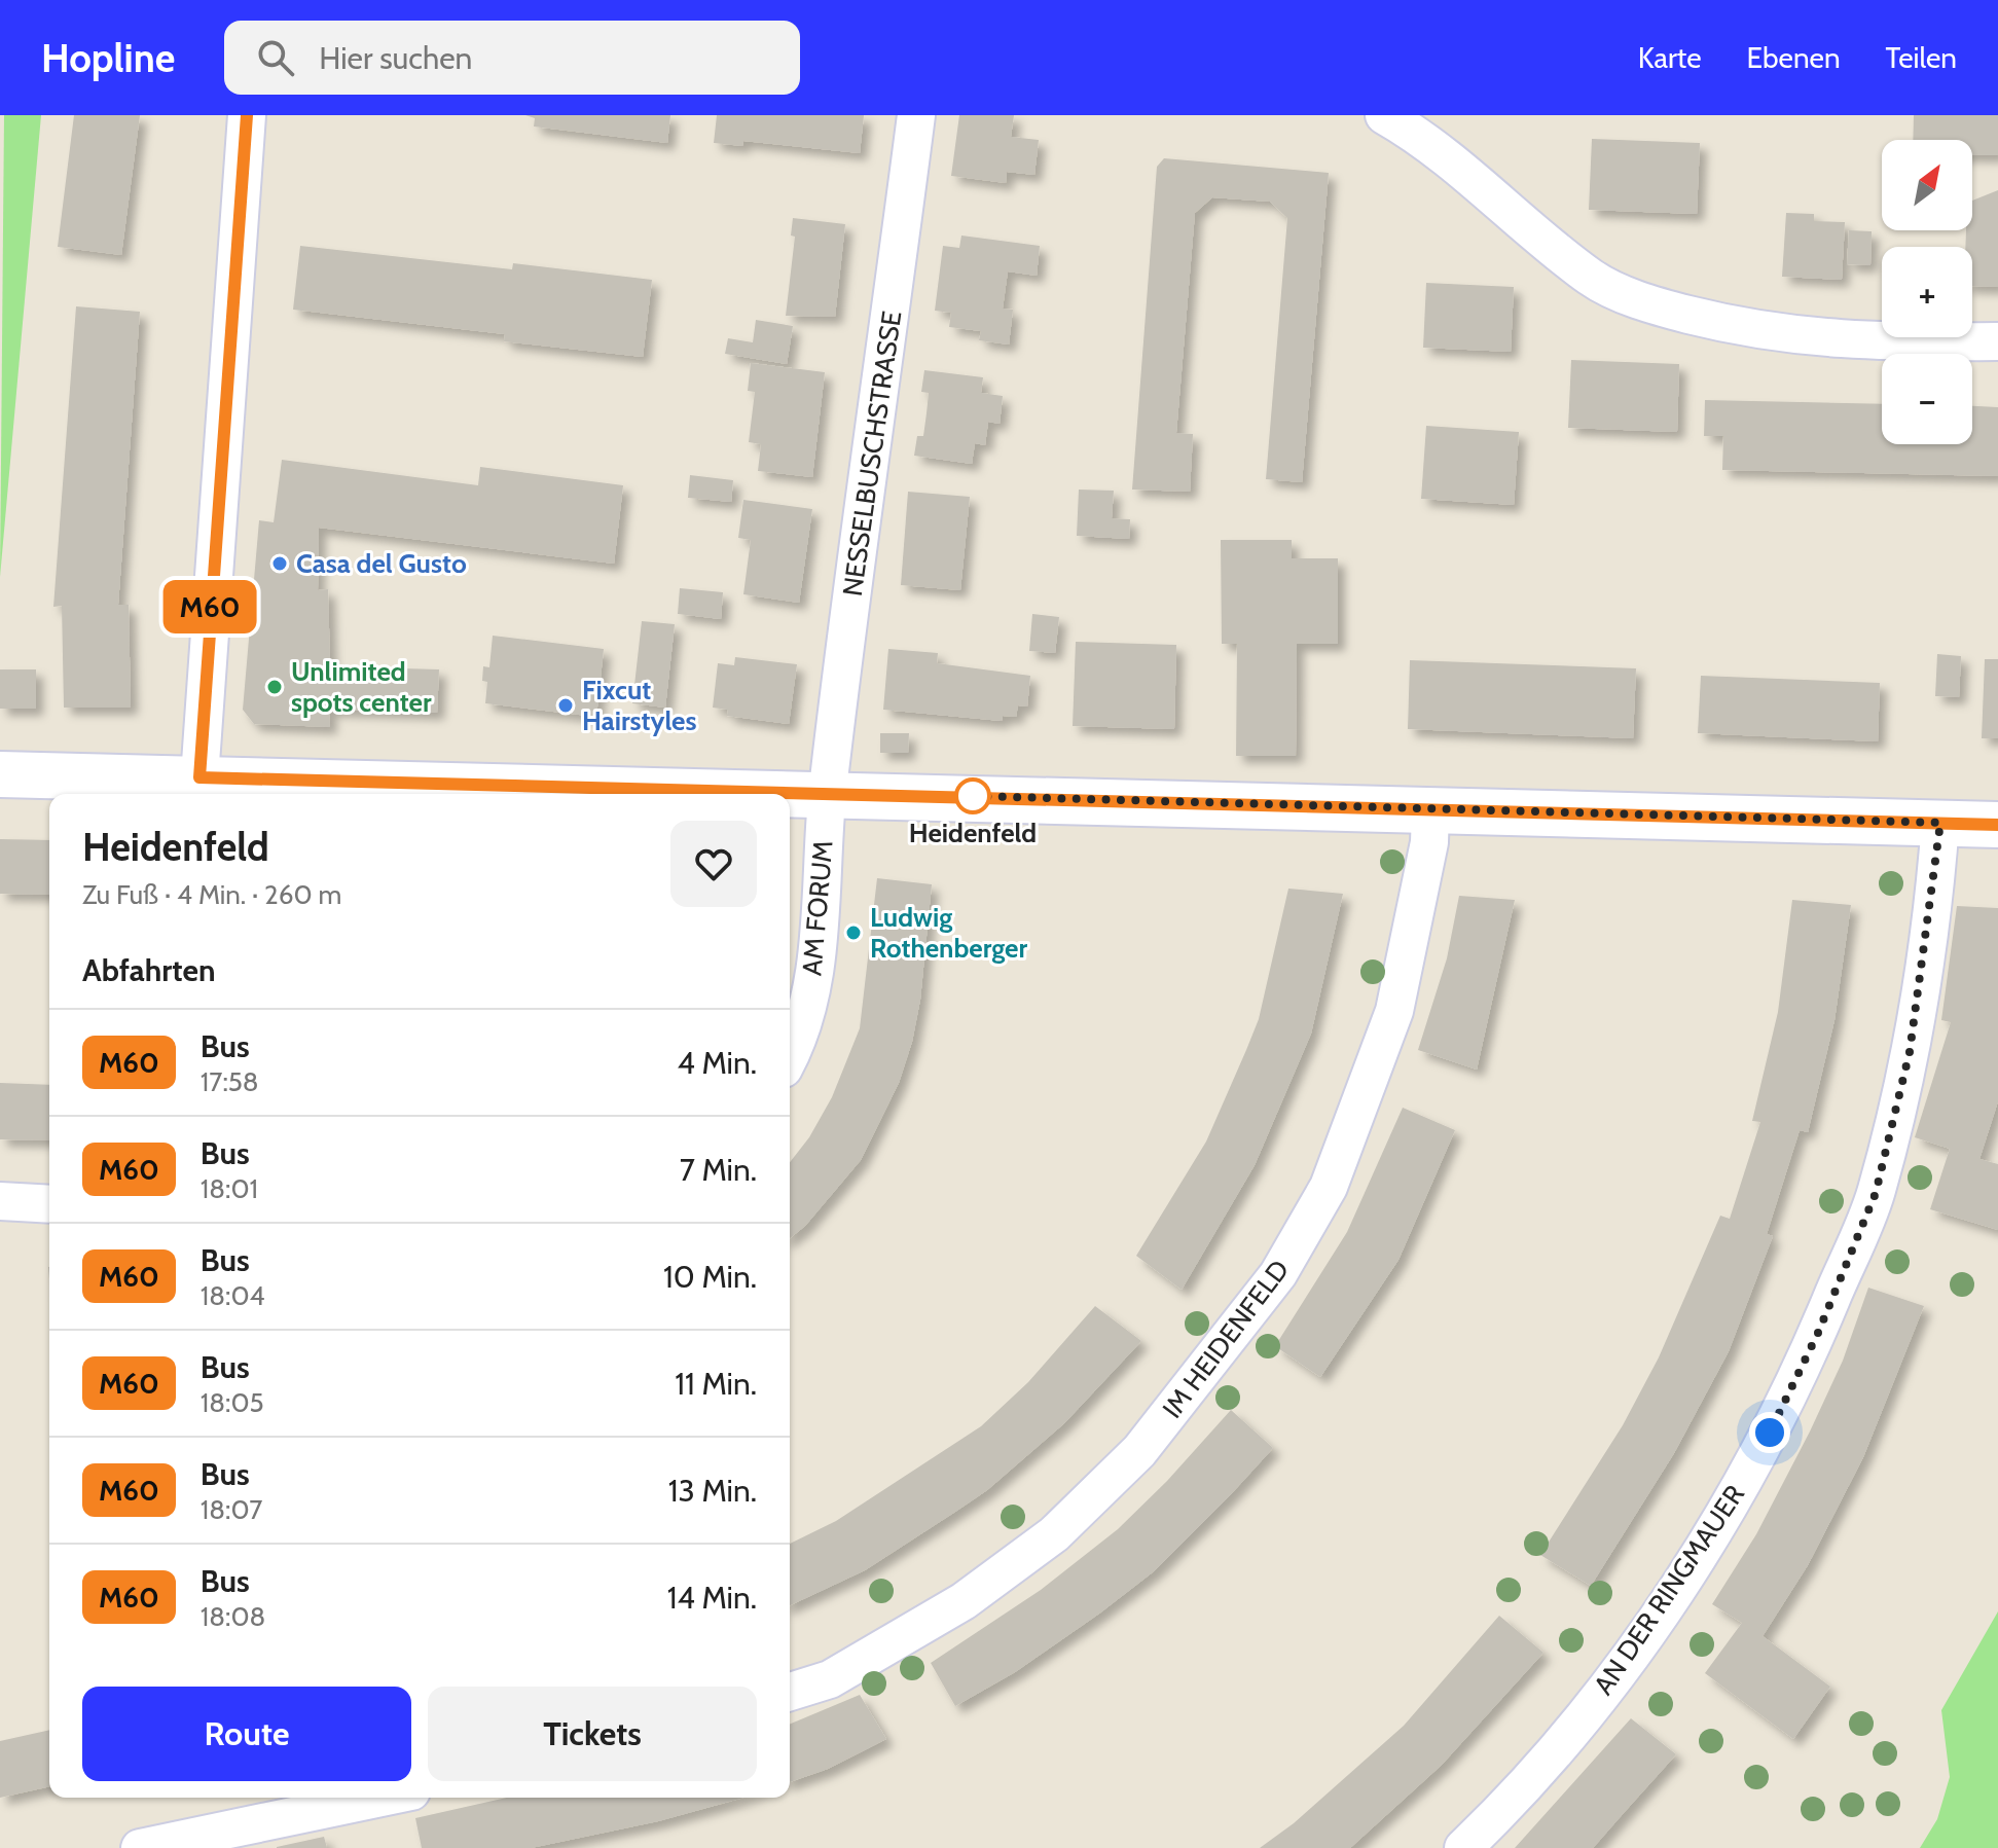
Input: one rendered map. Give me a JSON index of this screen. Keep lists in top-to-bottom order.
{
  "streets": {
    "street": [
      "NESSELBUSCHSTRASSE",
      "AM FORUM",
      "IM HEIDENFELD",
      "AN DER RINGMAUER"
    ]
  },
  "crossings": [
    ["NESSELBUSCHSTRASSE", "AM FORUM"]
  ],
  "places": [
    "Casa del Gusto",
    "Unlimited spots center",
    "Fixcut Hairstyles",
    "Heidenfeld",
    "Ludwig Rothenberger"
  ],
  "lines": ["bus line M60"],
  "north": "top right",
  "page": {
    "header": "Hopline",
    "search": "Hier suchen",
    "nav": ["Karte", "Ebenen", "Teilen"],
    "on_map": "M60",
    "map_buttons": ["+", "−"],
    "heading": [
      ["Heidenfeld", "Zu Fuß · 4 Min. · 260 m"],
      "Abfahrten"
    ],
    "list": [
      {
        "mark": "M60",
        "name": "Bus",
        "note": "17:58",
        "value": "4 Min."
      },
      {
        "mark": "M60",
        "name": "Bus",
        "note": "18:01",
        "value": "7 Min."
      },
      {
        "mark": "M60",
        "name": "Bus",
        "note": "18:04",
        "value": "10 Min."
      },
      {
        "mark": "M60",
        "name": "Bus",
        "note": "18:05",
        "value": "11 Min."
      },
      {
        "mark": "M60",
        "name": "Bus",
        "note": "18:07",
        "value": "13 Min."
      },
      {
        "mark": "M60",
        "name": "Bus",
        "note": "18:08",
        "value": "14 Min."
      }
    ],
    "buttons": ["Route", "Tickets"]
  }
}
